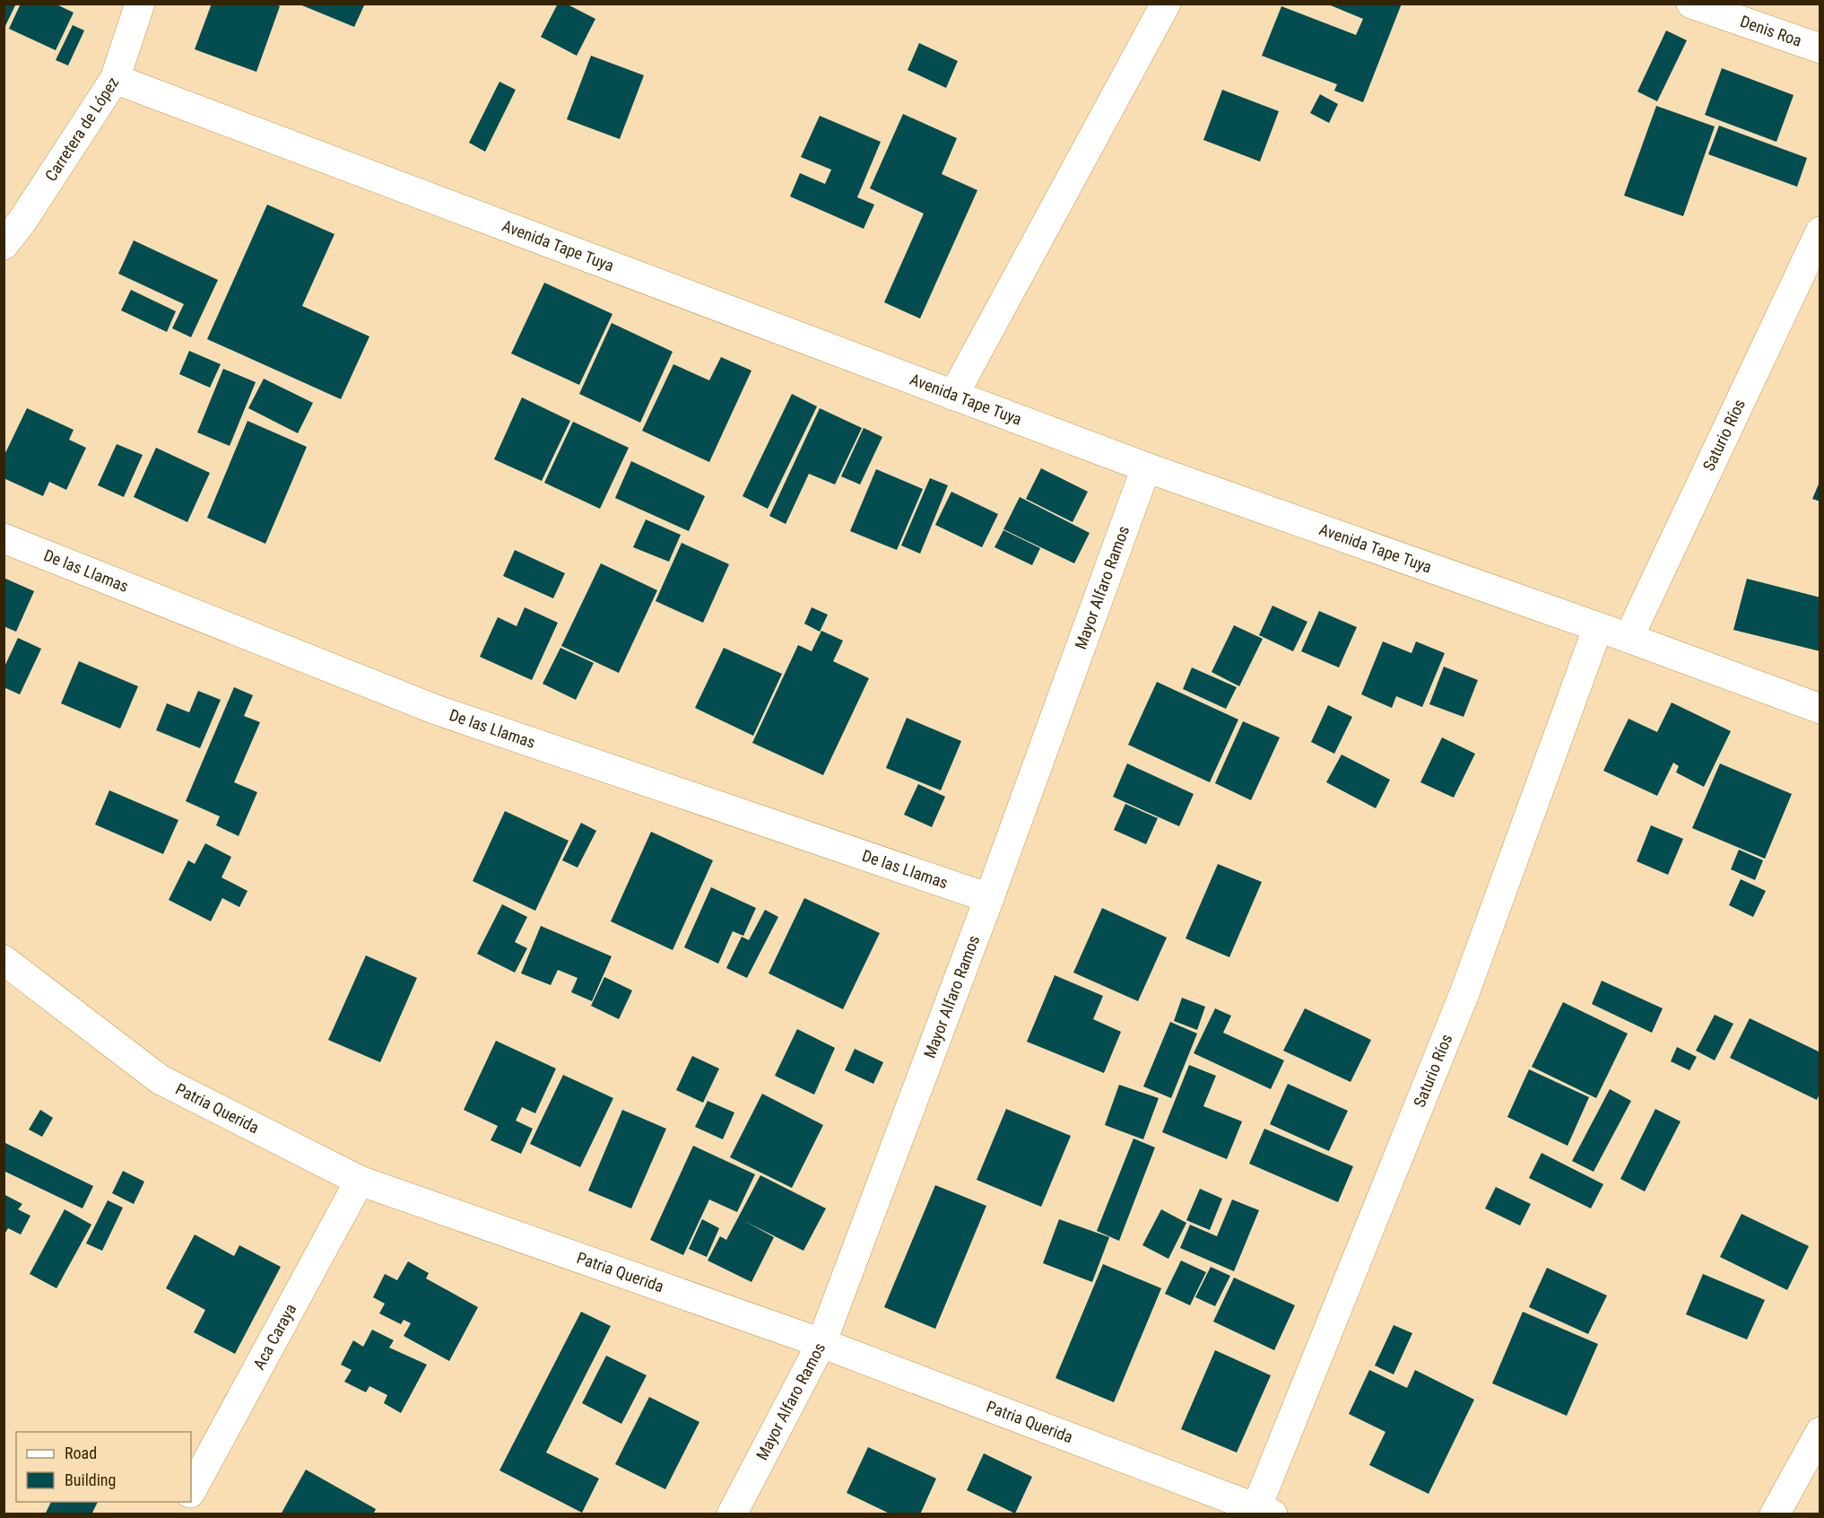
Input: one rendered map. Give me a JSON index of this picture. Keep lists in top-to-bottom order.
{
  "streets": {
    "street": [
      "Denis Roa",
      "Carretera de López",
      "Avenida Tape Tuya",
      "Saturio Ríos",
      "De las Llamas",
      "Mayor Alfaro Ramos",
      "Patria Querida",
      "Aca Caraya"
    ]
  },
  "crossings": [
    ["Carretera de López", "Avenida Tape Tuya"],
    ["Avenida Tape Tuya", "Saturio Ríos"],
    ["Avenida Tape Tuya", "Mayor Alfaro Ramos"],
    ["Saturio Ríos", "Patria Querida"],
    ["De las Llamas", "Mayor Alfaro Ramos"],
    ["Mayor Alfaro Ramos", "Patria Querida"],
    ["Patria Querida", "Aca Caraya"]
  ],
  "legend": ["Road", "Building"]
}
